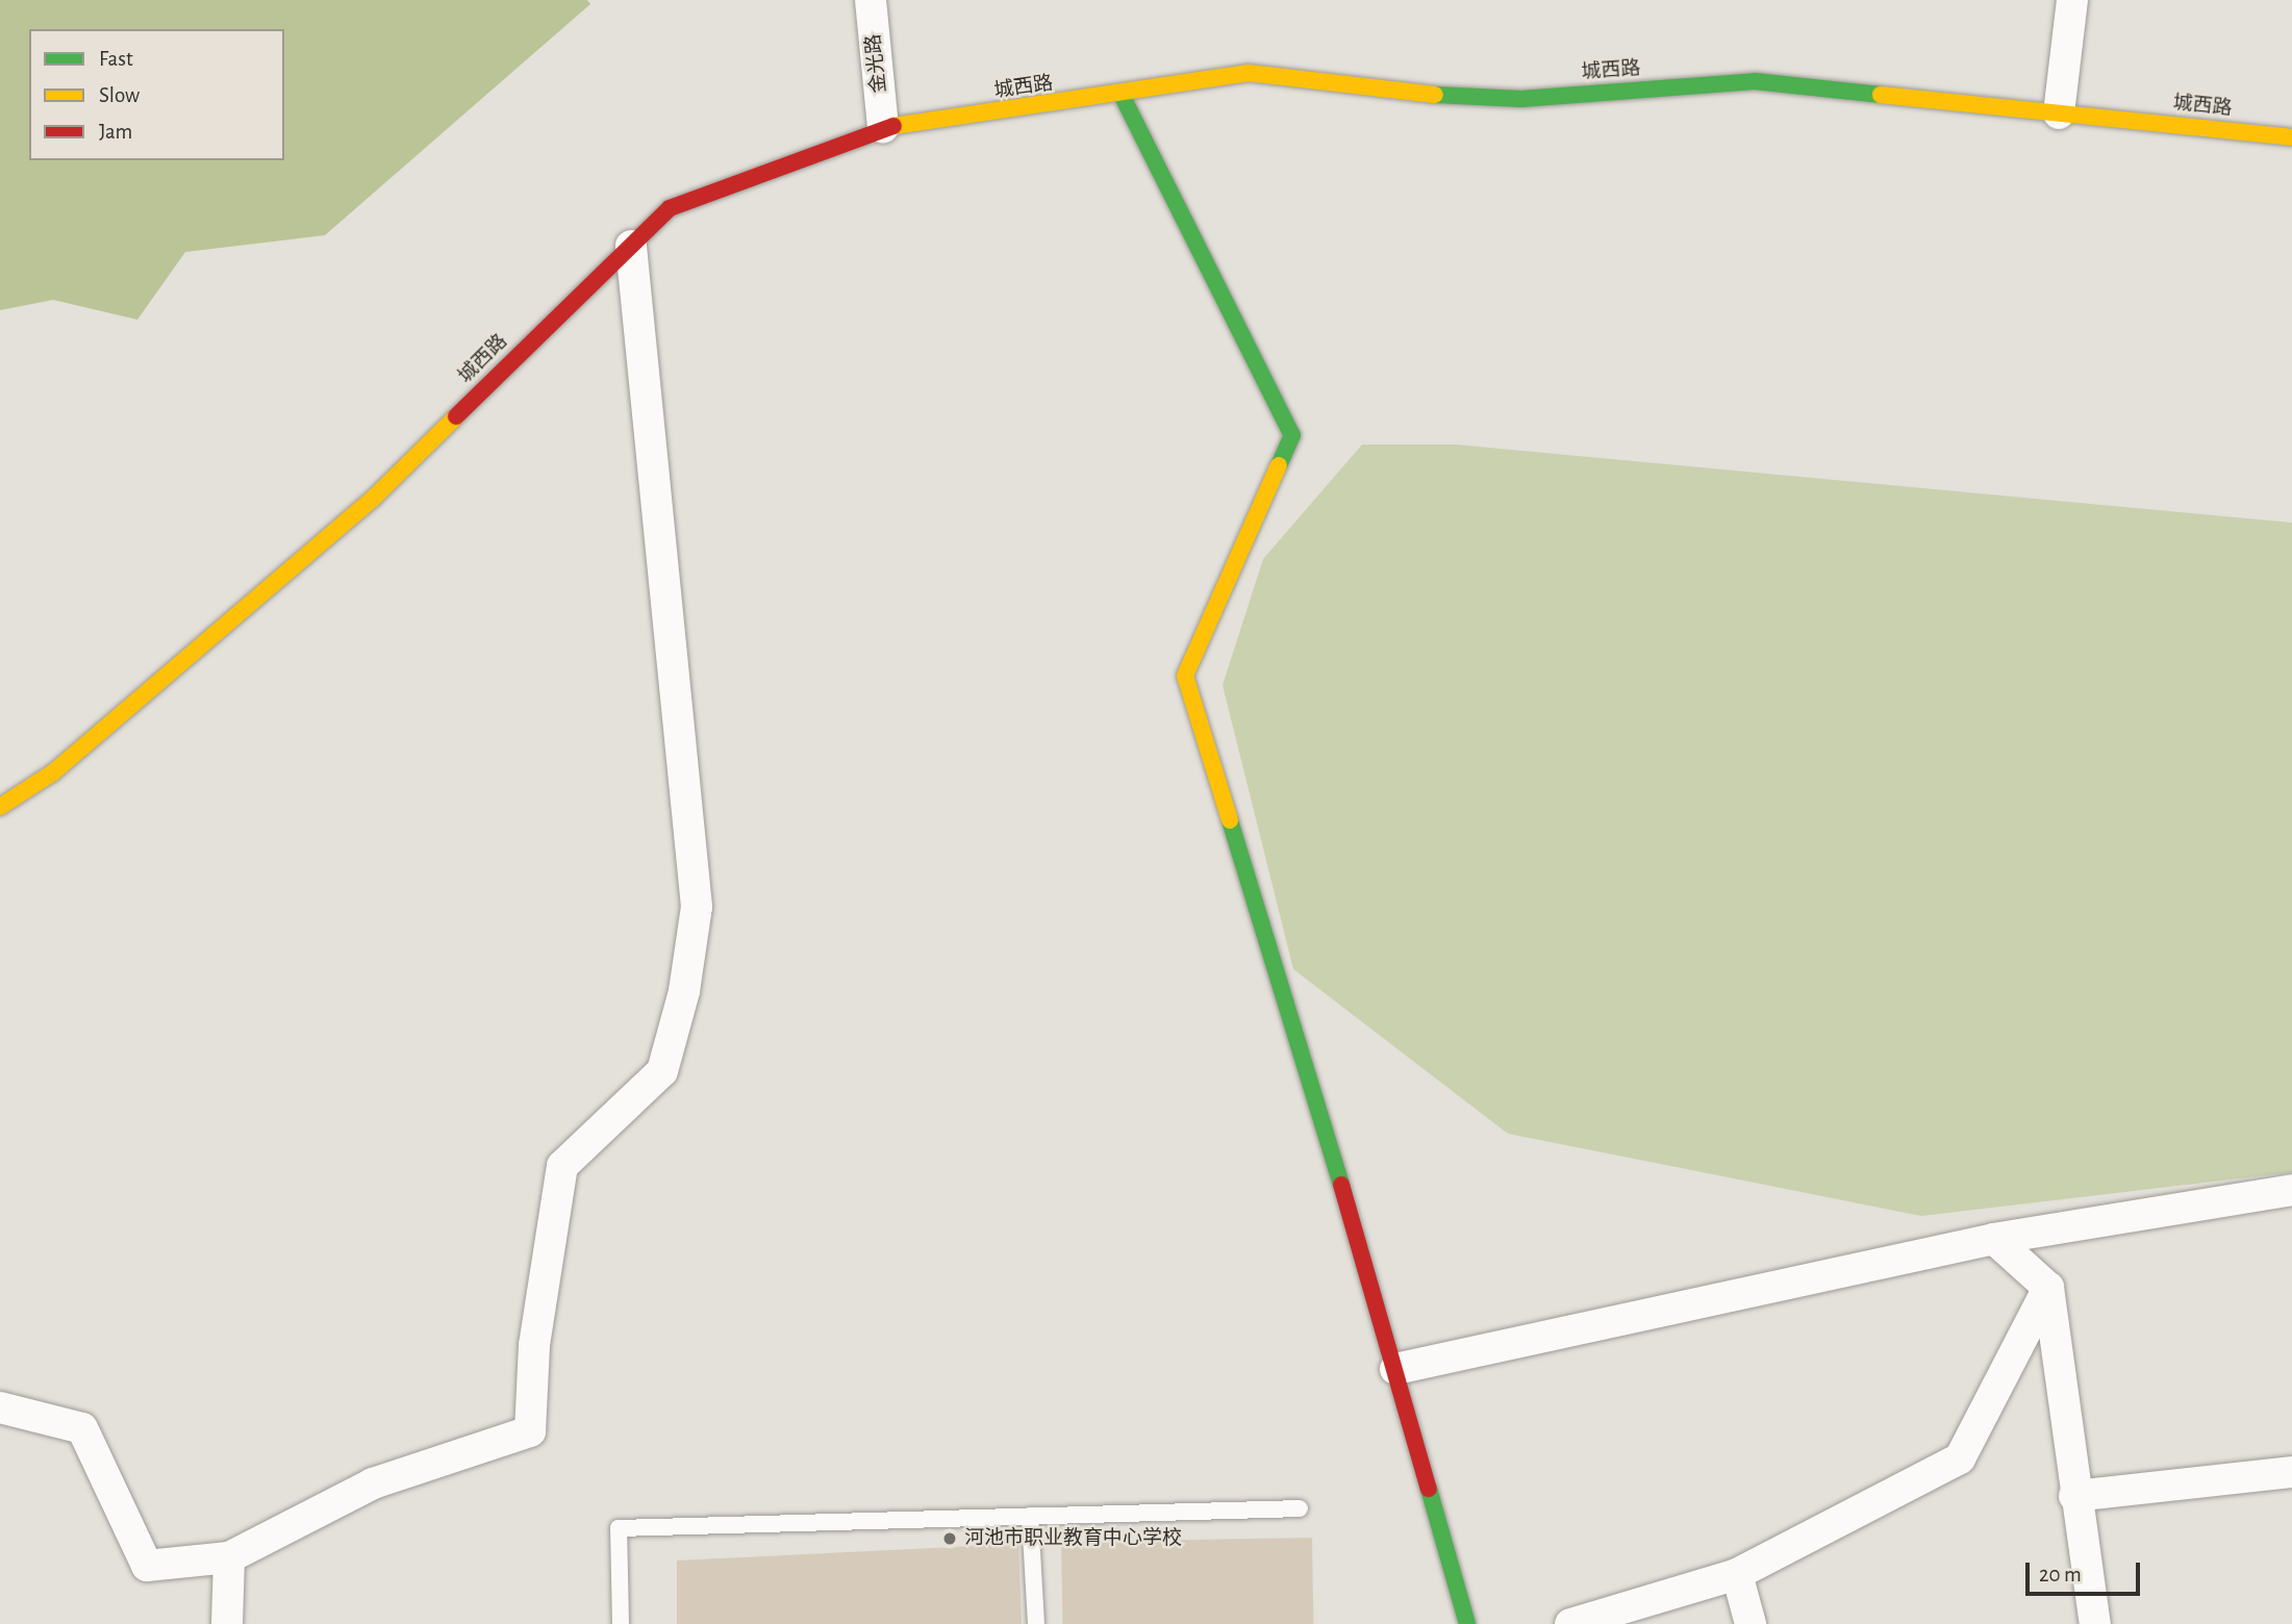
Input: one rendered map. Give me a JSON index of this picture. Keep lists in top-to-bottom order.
{
  "streets": {
    "street": ["金光路", "城西路"]
  },
  "crossings": [
    ["金光路", "城西路"]
  ],
  "places": ["河池市职业教育中心学校"],
  "legend": ["Fast", "Slow", "Jam"],
  "scale_bar": "20 m"
}
